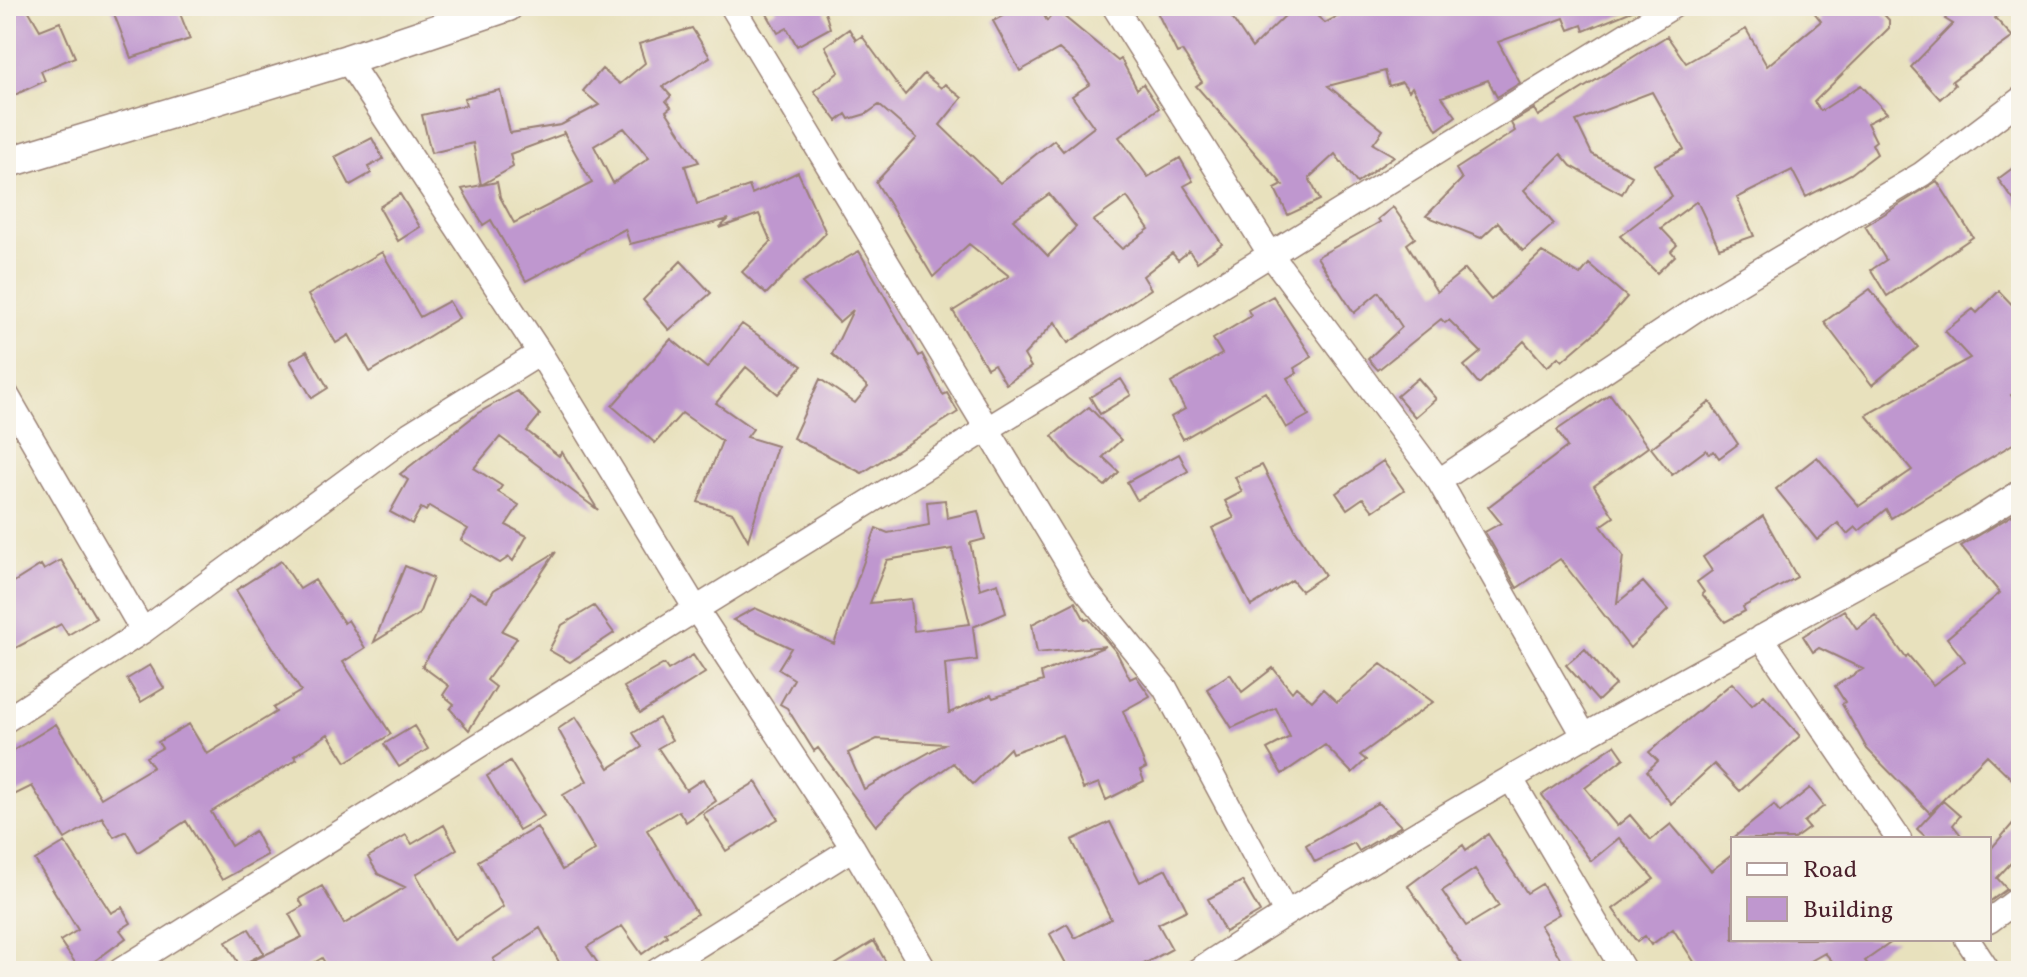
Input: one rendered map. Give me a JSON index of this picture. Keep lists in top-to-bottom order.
{
  "legend": ["Road", "Building"]
}
